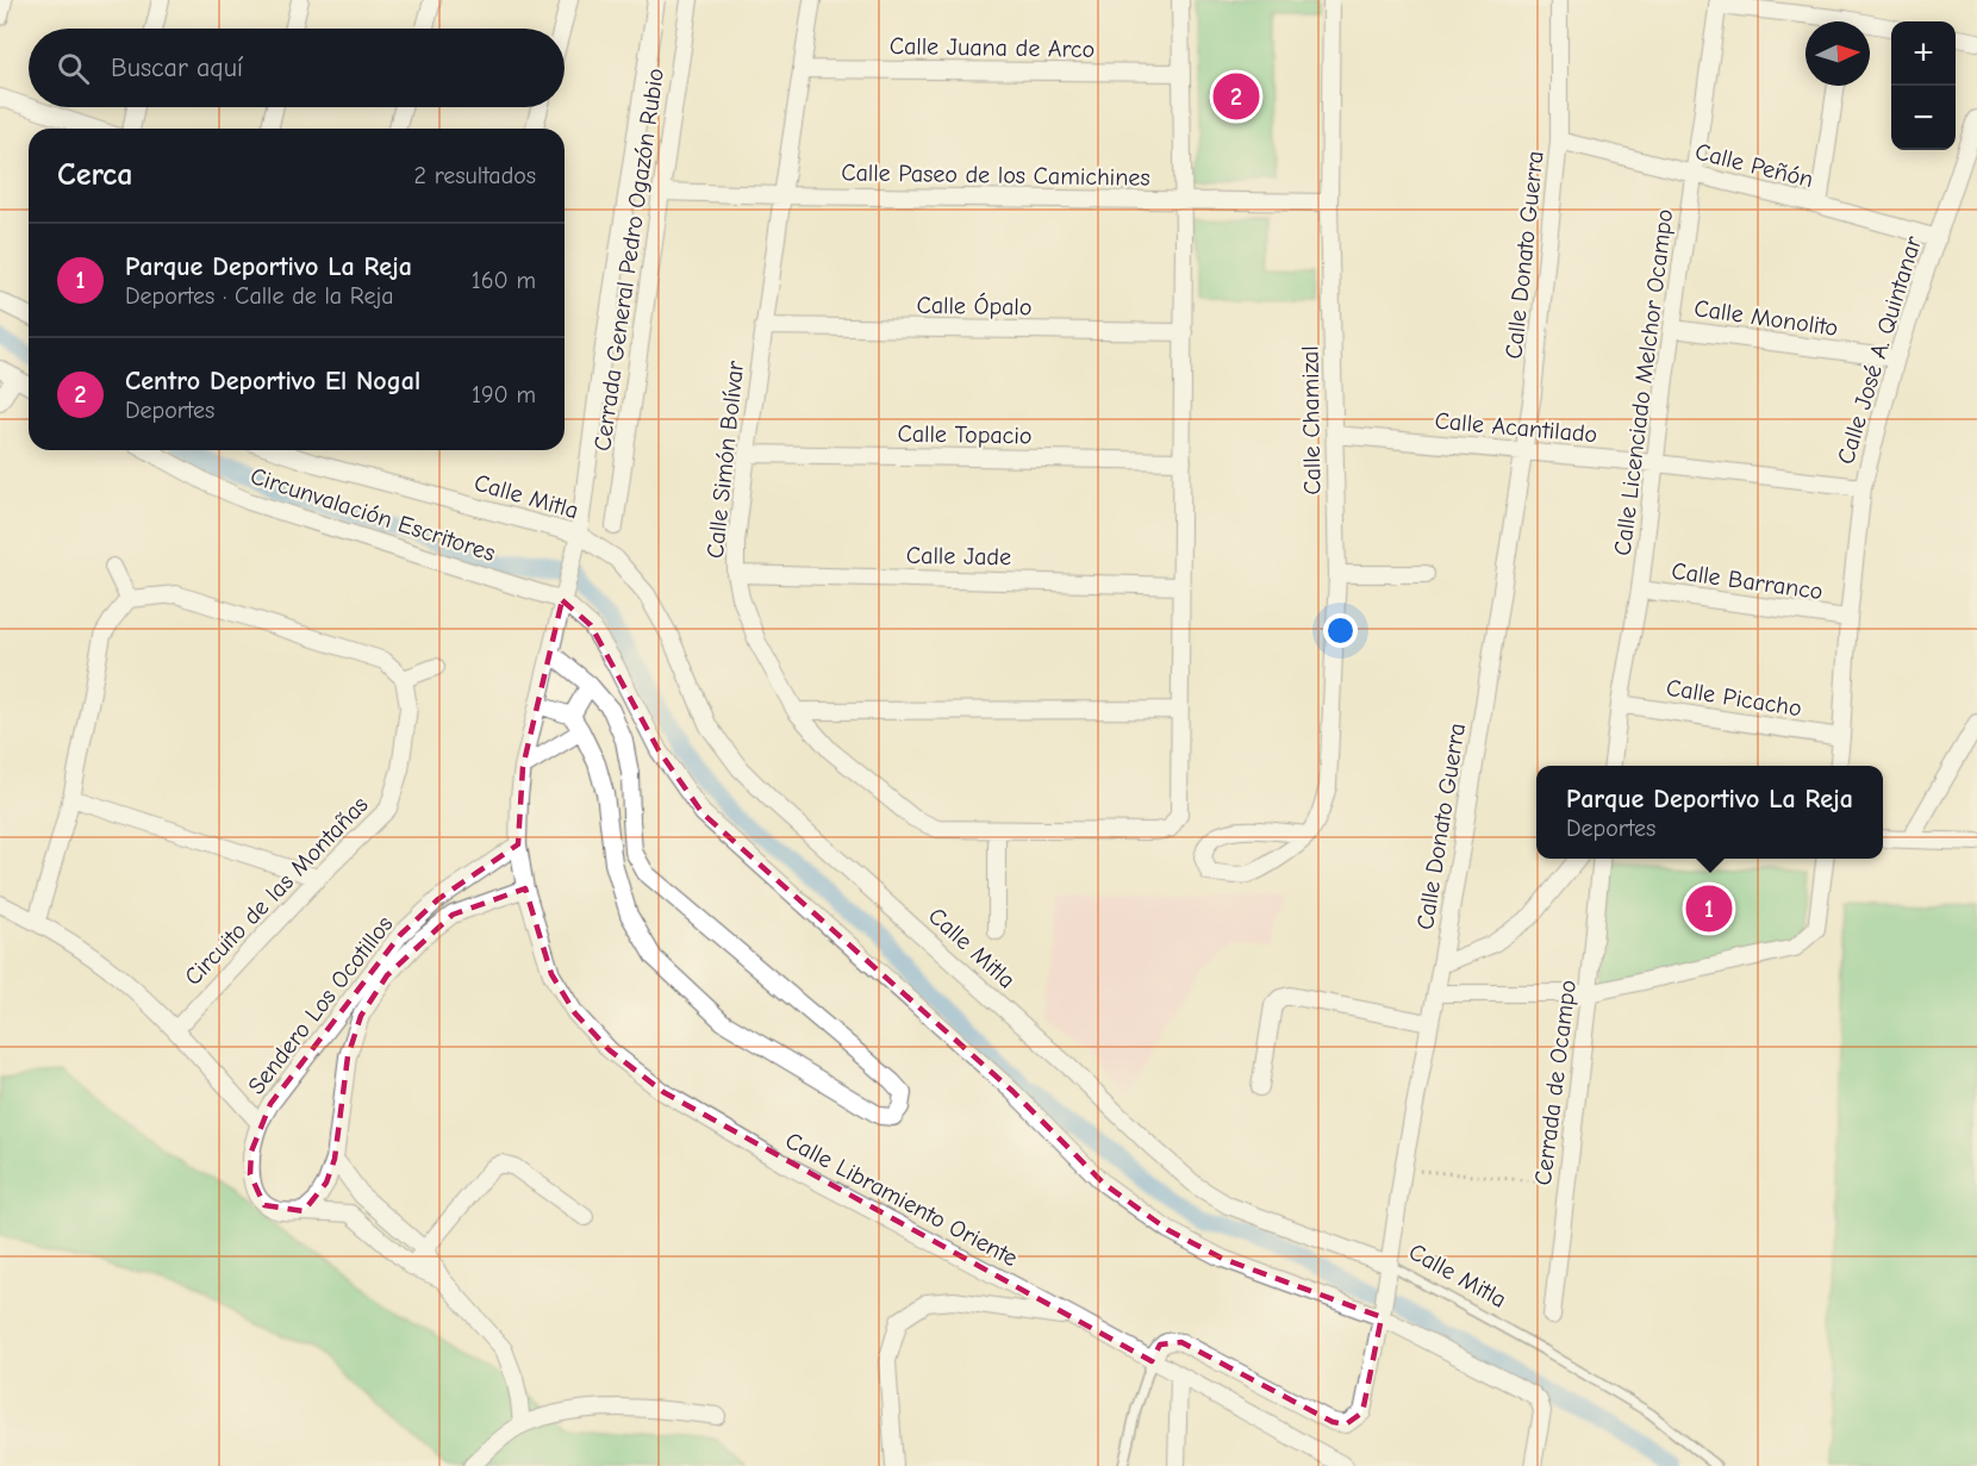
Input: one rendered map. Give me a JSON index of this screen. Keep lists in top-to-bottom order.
{
  "streets": {
    "street": [
      "Calle Juana de Arco",
      "Calle Peñón",
      "Calle Paseo de los Camichines",
      "Calle Donato Guerra",
      "Cerrada General Pedro Ogazón Rubio",
      "Calle Ópalo",
      "Calle Monolito",
      "Calle José A. Quintanar",
      "Calle Licenciado Melchor Ocampo",
      "Calle Chamizal",
      "Calle Acantilado",
      "Calle Topacio",
      "Calle Simón Bolívar",
      "Calle Mitla",
      "Circunvalación Escritores",
      "Calle Jade",
      "Calle Barranco",
      "Calle Picacho",
      "Circuito de las Montañas",
      "Sendero Los Ocotillos",
      "Cerrada de Ocampo",
      "Calle Libramiento Oriente"
    ]
  },
  "crossings": [
    ["Calle Juana de Arco", "Calle Simón Bolívar"],
    ["Calle Peñón", "Calle Donato Guerra"],
    ["Calle Peñón", "Calle José A. Quintanar"],
    ["Calle Peñón", "Calle Licenciado Melchor Ocampo"],
    ["Calle Paseo de los Camichines", "Cerrada General Pedro Ogazón Rubio"],
    ["Calle Paseo de los Camichines", "Calle Chamizal"],
    ["Calle Paseo de los Camichines", "Calle Simón Bolívar"],
    ["Calle Donato Guerra", "Calle Acantilado"],
    ["Calle Donato Guerra", "Calle Mitla"],
    ["Calle Donato Guerra", "Calle Libramiento Oriente"],
    ["Cerrada General Pedro Ogazón Rubio", "Calle Mitla"],
    ["Cerrada General Pedro Ogazón Rubio", "Circunvalación Escritores"],
    ["Cerrada General Pedro Ogazón Rubio", "Sendero Los Ocotillos"],
    ["Cerrada General Pedro Ogazón Rubio", "Calle Libramiento Oriente"],
    ["Calle Ópalo", "Calle Simón Bolívar"],
    ["Calle Monolito", "Calle José A. Quintanar"],
    ["Calle Monolito", "Calle Licenciado Melchor Ocampo"],
    ["Calle José A. Quintanar", "Calle Acantilado"],
    ["Calle José A. Quintanar", "Calle Barranco"],
    ["Calle José A. Quintanar", "Calle Picacho"],
    ["Calle Licenciado Melchor Ocampo", "Calle Acantilado"],
    ["Calle Licenciado Melchor Ocampo", "Calle Barranco"],
    ["Calle Licenciado Melchor Ocampo", "Calle Picacho"],
    ["Calle Chamizal", "Calle Acantilado"],
    ["Calle Topacio", "Calle Simón Bolívar"],
    ["Calle Simón Bolívar", "Calle Jade"],
    ["Sendero Los Ocotillos", "Calle Libramiento Oriente"]
  ],
  "north": "right",
  "page": {
    "map_buttons": ["+", "−"],
    "search": "Buscar aquí",
    "pins": ["2", "1"],
    "heading": ["Cerca", "2 resultados"],
    "list": [
      {
        "mark": "1",
        "name": "Parque Deportivo La Reja",
        "note": "Deportes · Calle de la Reja",
        "value": "160 m"
      },
      {
        "mark": "2",
        "name": "Centro Deportivo El Nogal",
        "note": "Deportes",
        "value": "190 m"
      }
    ],
    "popup": ["Parque Deportivo La Reja", "Deportes"]
  }
}
